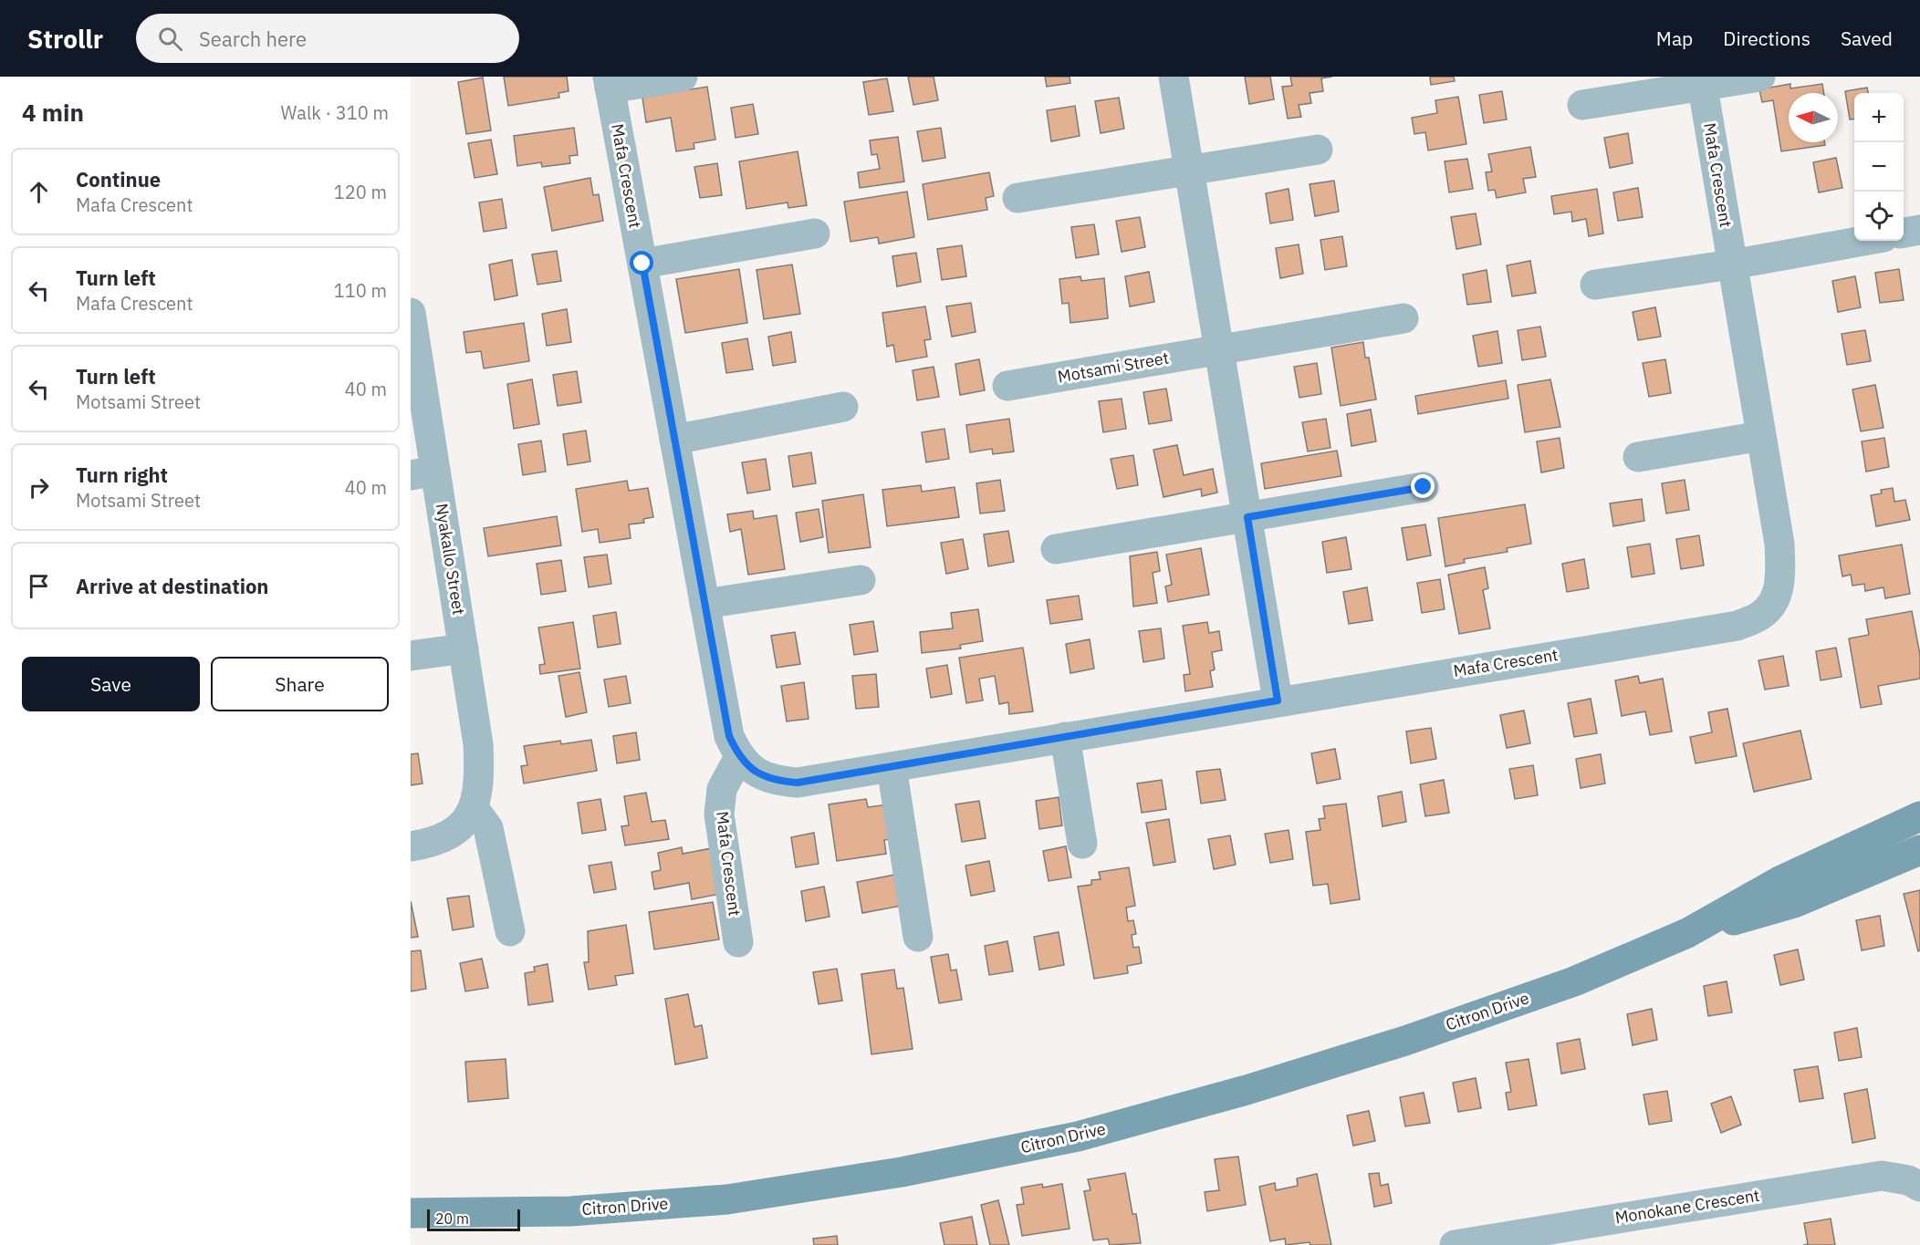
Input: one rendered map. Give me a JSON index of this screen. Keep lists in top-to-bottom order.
{
  "streets": {
    "street": [
      "Mafa Crescent",
      "Motsami Street",
      "Nyakallo Street",
      "Citron Drive",
      "Monokane Crescent"
    ]
  },
  "scale_bar": "20 m",
  "north": "left",
  "page": {
    "header": "Strollr",
    "search": "Search here",
    "nav": ["Map", "Directions", "Saved"],
    "heading": ["4 min", "Walk · 310 m"],
    "map_buttons": ["+", "−"],
    "list": [
      ["Continue", "Mafa Crescent", "120 m"],
      ["Turn left", "Mafa Crescent", "110 m"],
      ["Turn left", "Motsami Street", "40 m"],
      ["Turn right", "Motsami Street", "40 m"],
      "Arrive at destination"
    ],
    "buttons": ["Save", "Share"],
    "scale": "20 m"
  }
}
